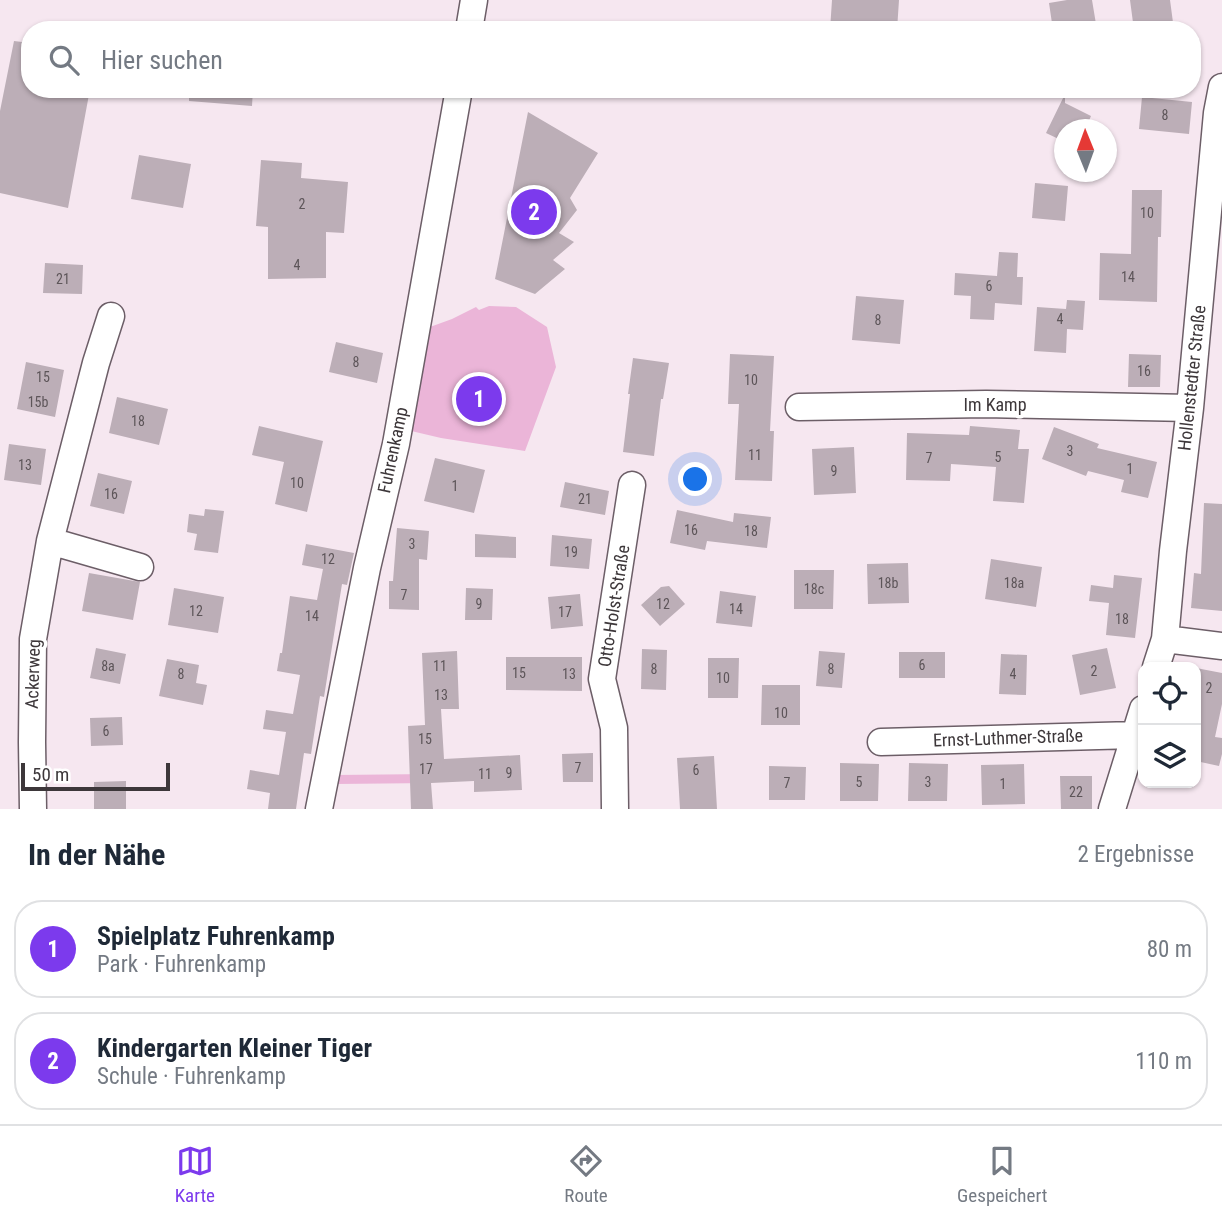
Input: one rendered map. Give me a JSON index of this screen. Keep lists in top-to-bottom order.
{
  "streets": {
    "street": [
      "Hollenstedter Straße",
      "Im Kamp",
      "Fuhrenkamp",
      "Otto-Holst-Straße",
      "Ackerweg",
      "Ernst-Luthmer-Straße"
    ]
  },
  "crossings": [
    ["Hollenstedter Straße", "Im Kamp"]
  ],
  "house_numbers": [
    "8",
    "2",
    "10",
    "4",
    "14",
    "21",
    "6",
    "4",
    "8",
    "8",
    "16",
    "15",
    "10",
    "15b",
    "18",
    "3",
    "11",
    "5",
    "7",
    "13",
    "1",
    "9",
    "10",
    "1",
    "16",
    "21",
    "16",
    "18",
    "3",
    "19",
    "12",
    "18b",
    "18a",
    "18c",
    "7",
    "9",
    "12",
    "14",
    "12",
    "17",
    "14",
    "18",
    "6",
    "8a",
    "11",
    "8",
    "8",
    "2",
    "15",
    "8",
    "13",
    "4",
    "10",
    "2",
    "13",
    "10",
    "6",
    "15",
    "7",
    "17",
    "6",
    "9",
    "11",
    "5",
    "3",
    "7",
    "1",
    "22"
  ],
  "scale_bar": "50 m",
  "north": "top",
  "page": {
    "search": "Hier suchen",
    "pins": ["2", "1"],
    "scale": "50 m",
    "heading": ["In der Nähe", "2 Ergebnisse"],
    "list": [
      {
        "mark": "1",
        "name": "Spielplatz Fuhrenkamp",
        "note": "Park · Fuhrenkamp",
        "value": "80 m"
      },
      {
        "mark": "2",
        "name": "Kindergarten Kleiner Tiger",
        "note": "Schule · Fuhrenkamp",
        "value": "110 m"
      }
    ],
    "nav": ["Karte", "Route", "Gespeichert"]
  }
}
